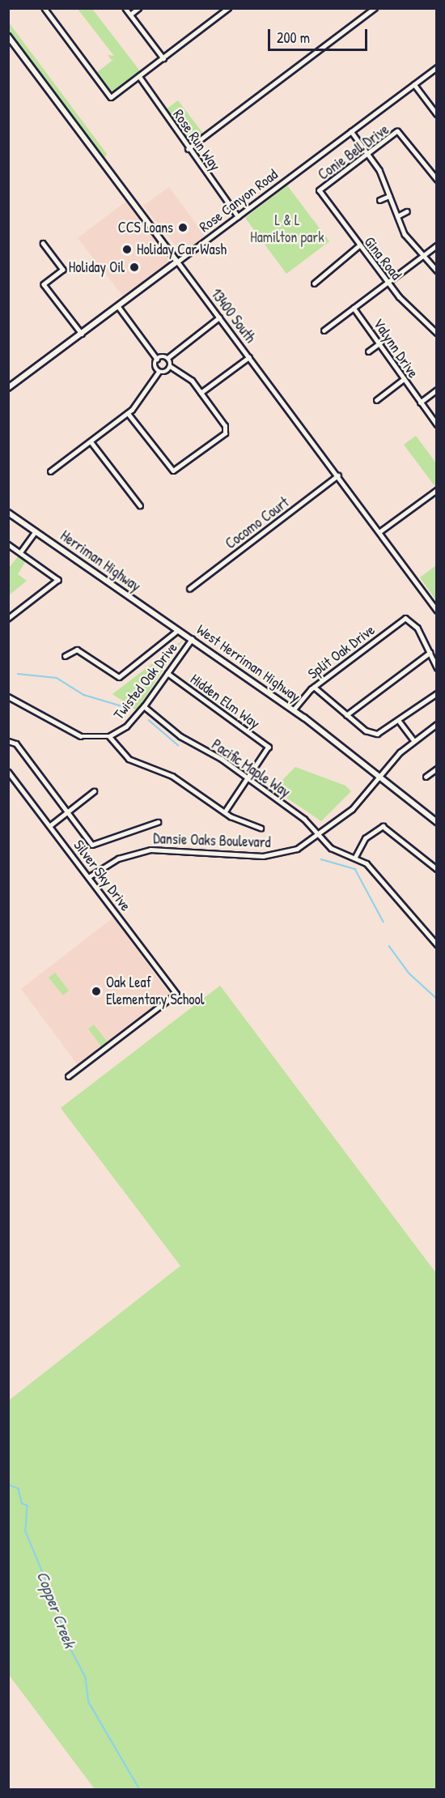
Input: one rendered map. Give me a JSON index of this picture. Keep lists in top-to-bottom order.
{
  "streets": {
    "main road": [
      "Rose Canyon Road",
      "13400 South",
      "Herriman Highway",
      "West Herriman Highway"
    ],
    "street": [
      "Rose Run Way",
      "Conie Bell Drive",
      "Gina Road",
      "Valynn Drive",
      "Cocomo Court",
      "Split Oak Drive",
      "Twisted Oak Drive",
      "Hidden Elm Way",
      "Pacific Maple Way",
      "Dansie Oaks Boulevard",
      "Silver Sky Drive"
    ]
  },
  "crossings": [
    ["Rose Run Way", "Rose Canyon Road"],
    ["Conie Bell Drive", "Gina Road"],
    ["Rose Canyon Road", "13400 South"],
    ["13400 South", "Cocomo Court"],
    ["Herriman Highway", "West Herriman Highway"],
    ["Split Oak Drive", "West Herriman Highway"],
    ["West Herriman Highway", "Twisted Oak Drive"],
    ["West Herriman Highway", "Dansie Oaks Boulevard"],
    ["Twisted Oak Drive", "Hidden Elm Way"],
    ["Twisted Oak Drive", "Pacific Maple Way"],
    ["Hidden Elm Way", "Pacific Maple Way"],
    ["Pacific Maple Way", "Dansie Oaks Boulevard"],
    ["Dansie Oaks Boulevard", "Silver Sky Drive"]
  ],
  "water": ["Copper Creek"],
  "parks": ["L & L Hamilton park"],
  "places": [
    "CCS Loans",
    "Holiday Car Wash",
    "Holiday Oil",
    "Oak Leaf Elementary School"
  ],
  "scale_bar": "200 m"
}
